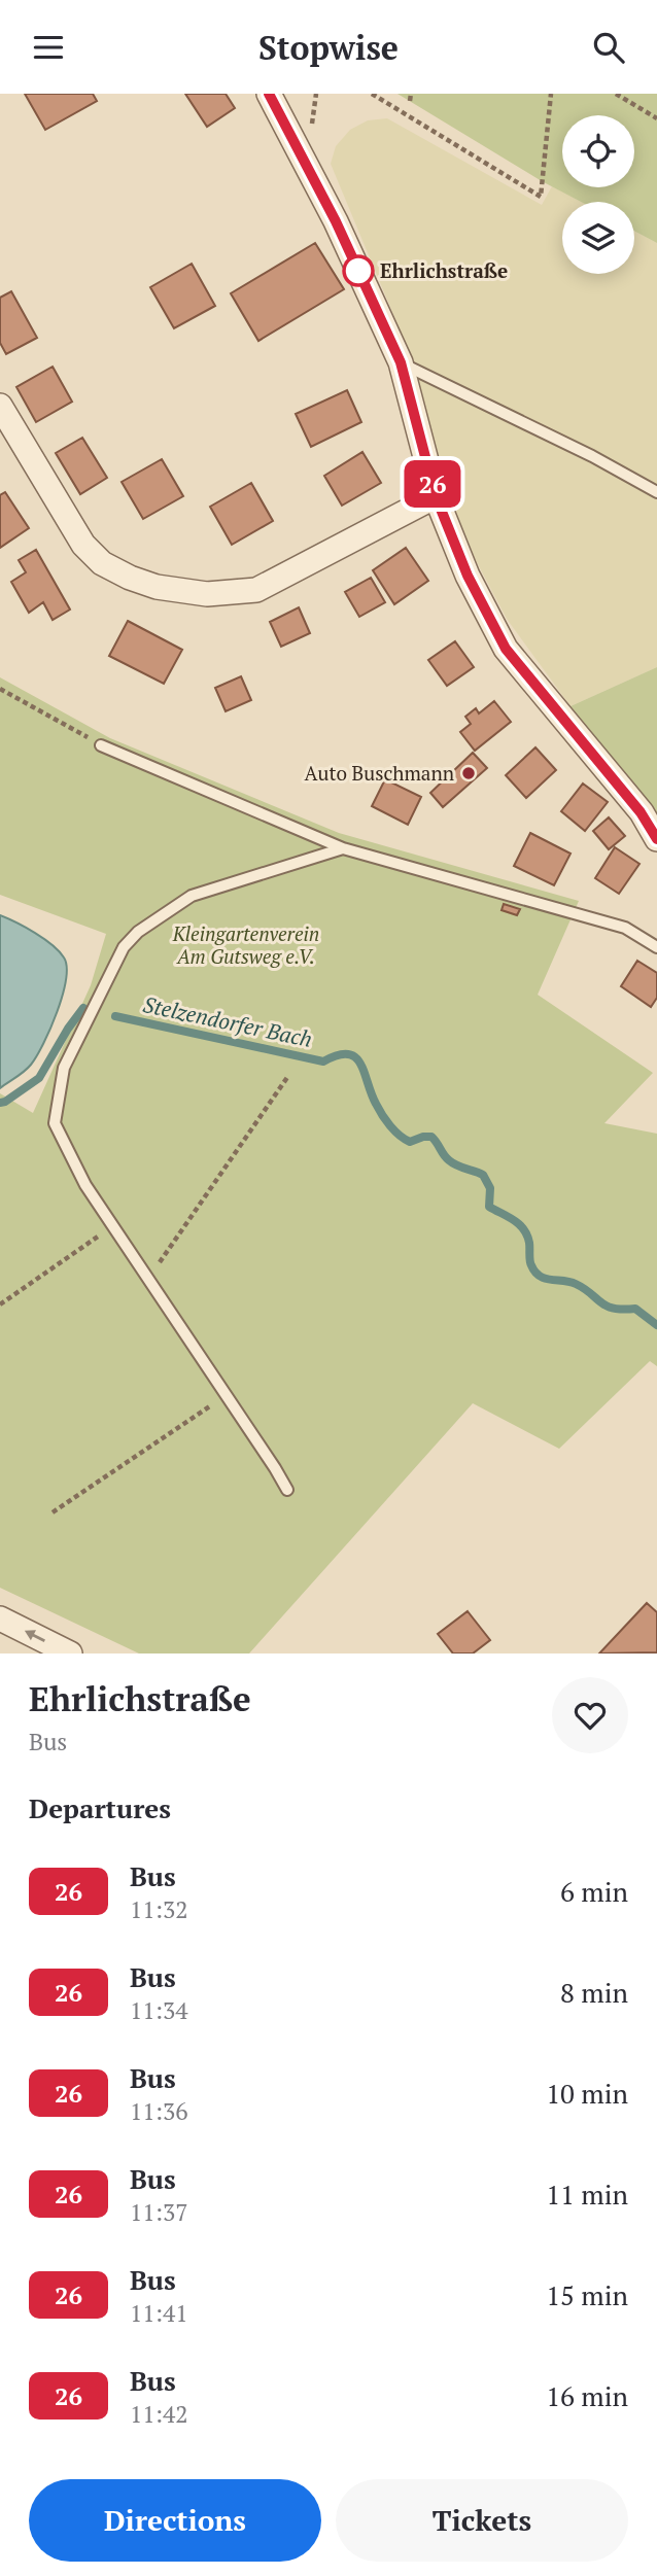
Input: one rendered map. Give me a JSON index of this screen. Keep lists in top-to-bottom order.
{
  "water": ["Stelzendorfer Bach"],
  "parks": ["Kleingartenverein Am Gutsweg e.V."],
  "places": ["Ehrlichstraße", "Auto Buschmann"],
  "lines": ["bus line 26"],
  "page": {
    "header": "Stopwise",
    "on_map": "26",
    "heading": [
      ["Ehrlichstraße", "Bus"],
      "Departures"
    ],
    "list": [
      {
        "mark": "26",
        "name": "Bus",
        "note": "11:32",
        "value": "6 min"
      },
      {
        "mark": "26",
        "name": "Bus",
        "note": "11:34",
        "value": "8 min"
      },
      {
        "mark": "26",
        "name": "Bus",
        "note": "11:36",
        "value": "10 min"
      },
      {
        "mark": "26",
        "name": "Bus",
        "note": "11:37",
        "value": "11 min"
      },
      {
        "mark": "26",
        "name": "Bus",
        "note": "11:41",
        "value": "15 min"
      },
      {
        "mark": "26",
        "name": "Bus",
        "note": "11:42",
        "value": "16 min"
      }
    ],
    "buttons": ["Directions", "Tickets"]
  }
}
